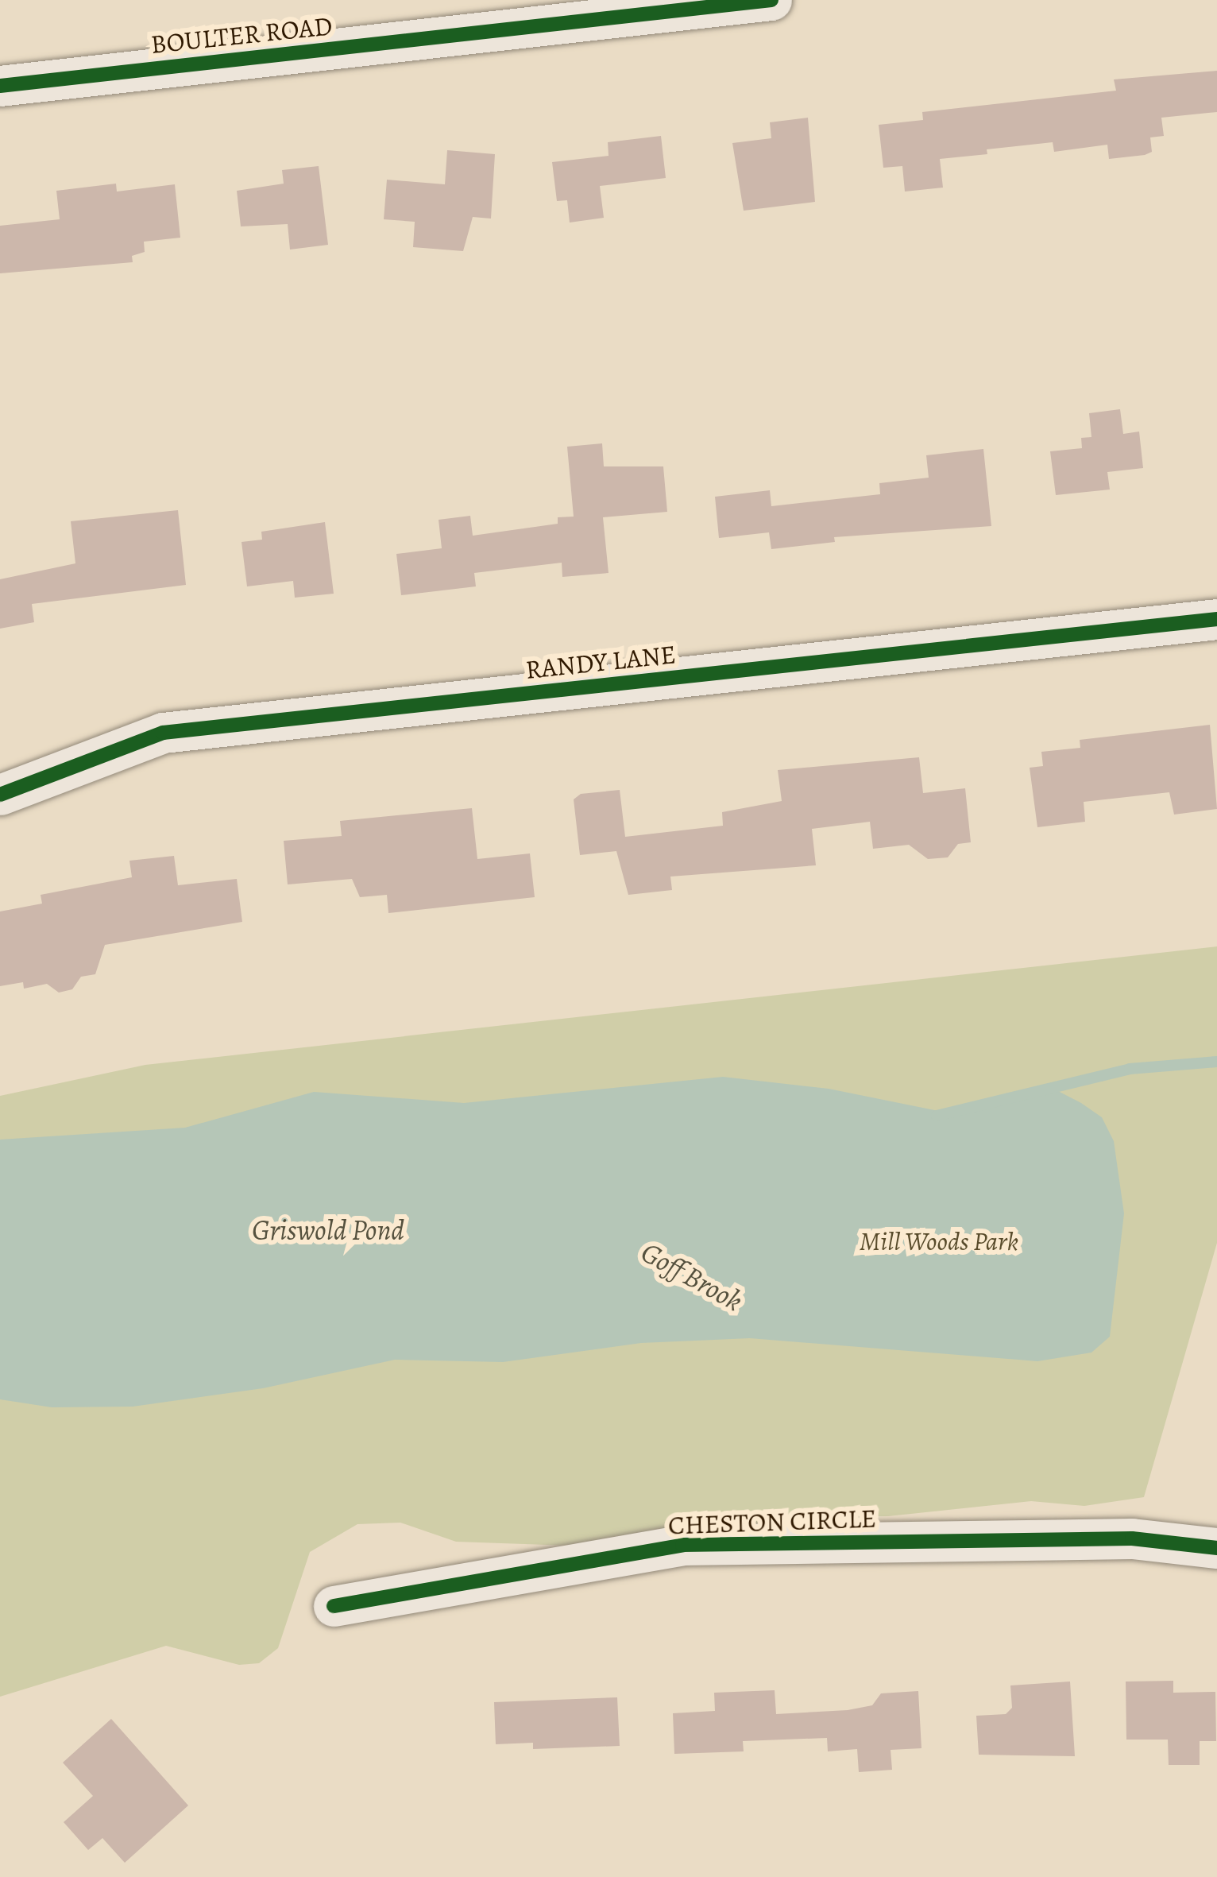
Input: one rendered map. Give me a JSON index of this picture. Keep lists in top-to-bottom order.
{
  "streets": {
    "street": ["BOULTER ROAD", "RANDY LANE", "CHESTON CIRCLE"]
  },
  "water": ["Griswold Pond", "Goff Brook"],
  "parks": ["Mill Woods Park"]
}
